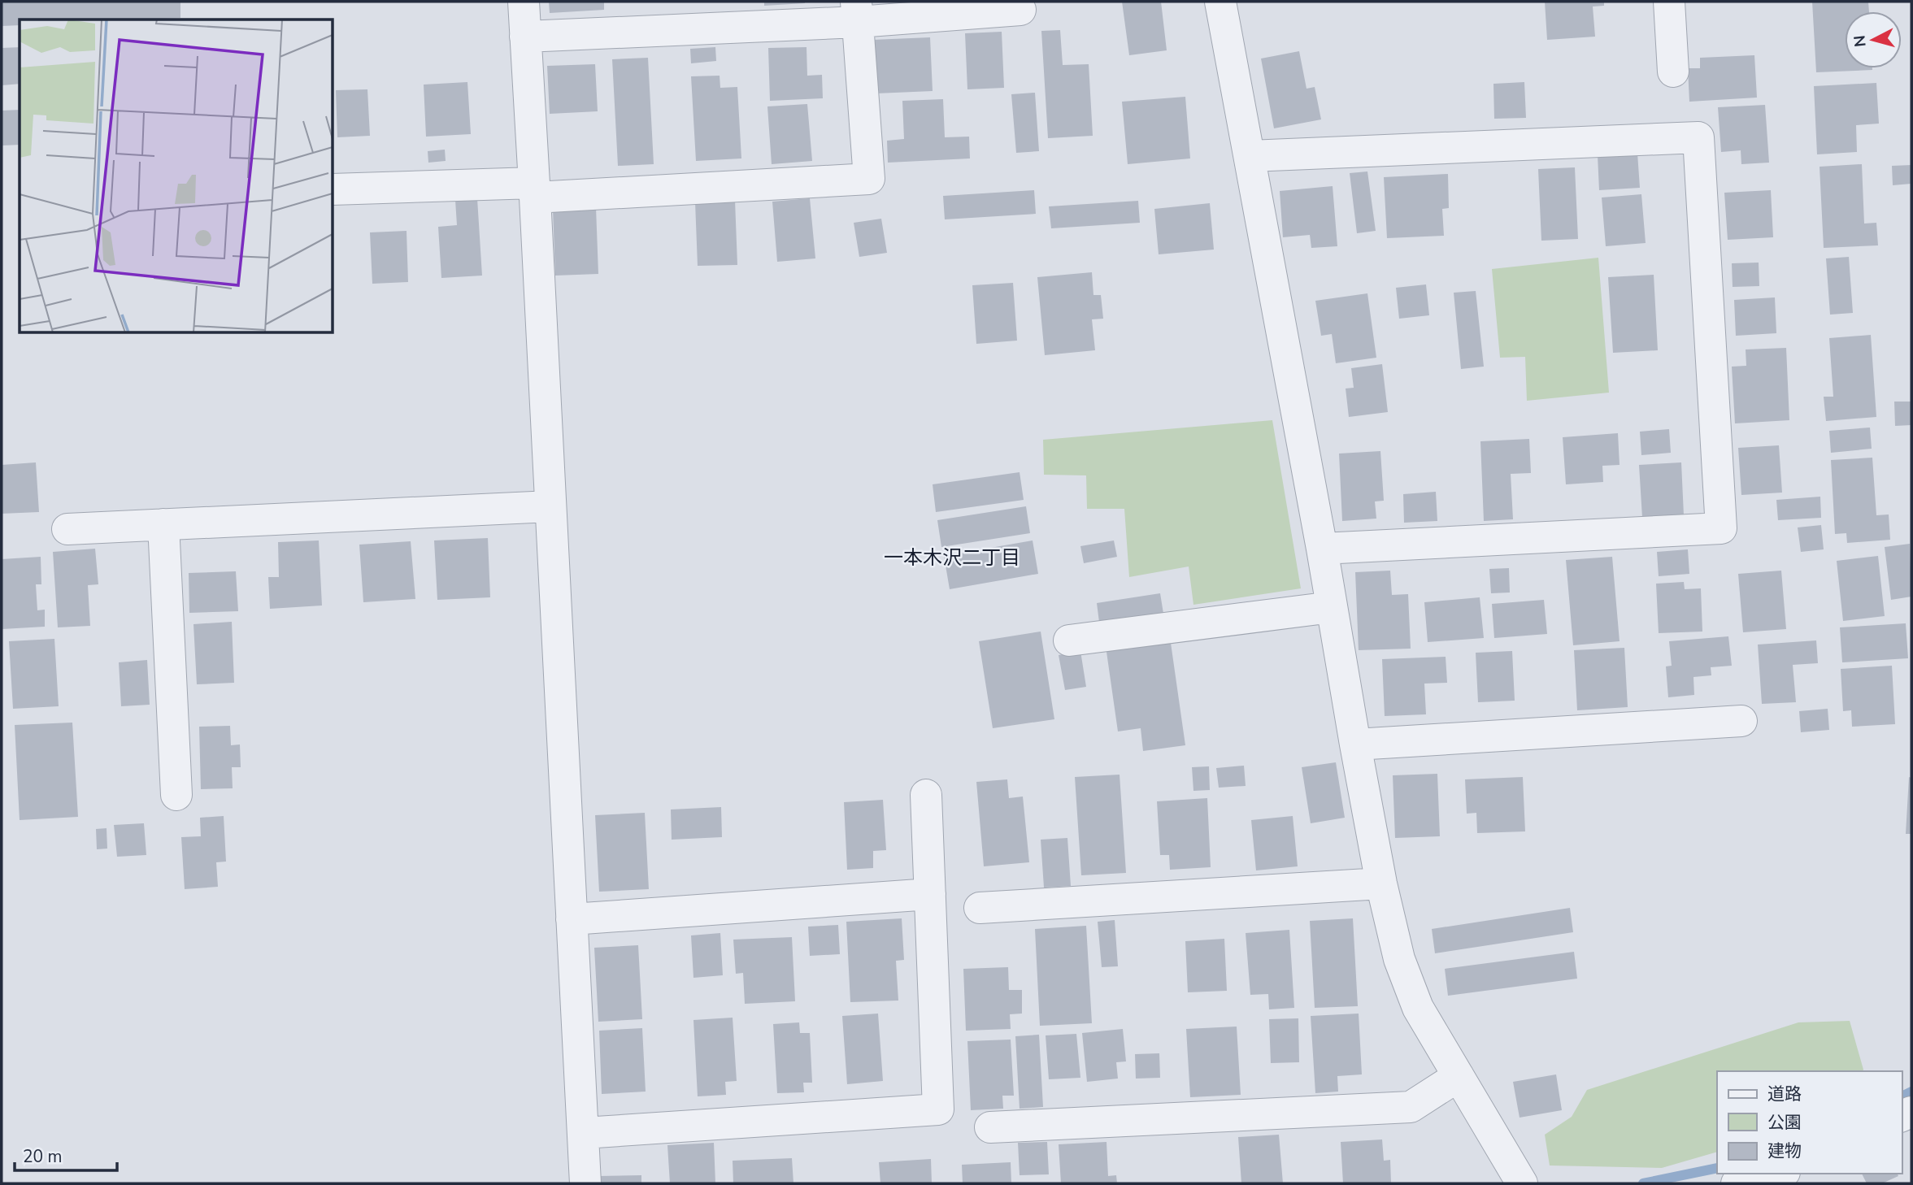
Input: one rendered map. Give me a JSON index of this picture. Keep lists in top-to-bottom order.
{
  "districts": ["一本木沢二丁目"],
  "legend": ["道路", "公園", "建物"],
  "scale_bar": "20 m",
  "north": "left"
}
